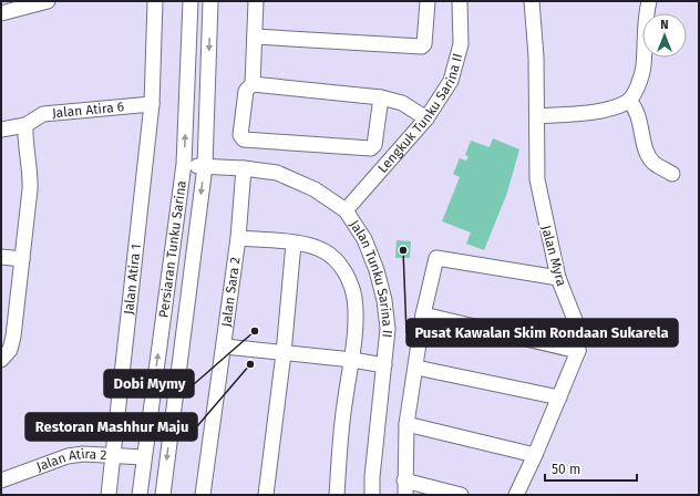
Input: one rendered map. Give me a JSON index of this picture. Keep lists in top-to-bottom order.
{
  "streets": {
    "street": [
      "Jalan Atira 6",
      "Lengkuk Tunku Sarina II",
      "Persiaran Tunku Sarina",
      "Jalan Myra",
      "Jalan Atira 1",
      "Jalan Tunku Sarina II",
      "Jalan Sara 2",
      "Jalan Atira 2"
    ]
  },
  "crossings": [
    ["Jalan Atira 6", "Jalan Atira 1"],
    ["Lengkuk Tunku Sarina II", "Jalan Tunku Sarina II"],
    ["Persiaran Tunku Sarina", "Jalan Tunku Sarina II"],
    ["Persiaran Tunku Sarina", "Jalan Atira 2"],
    ["Jalan Atira 1", "Jalan Atira 2"],
    ["Jalan Tunku Sarina II", "Jalan Sara 2"]
  ],
  "places": ["Pusat Kawalan Skim Rondaan Sukarela", "Dobi Mymy", "Restoran Mashhur Maju"],
  "scale_bar": "50 m",
  "north": "top"
}
